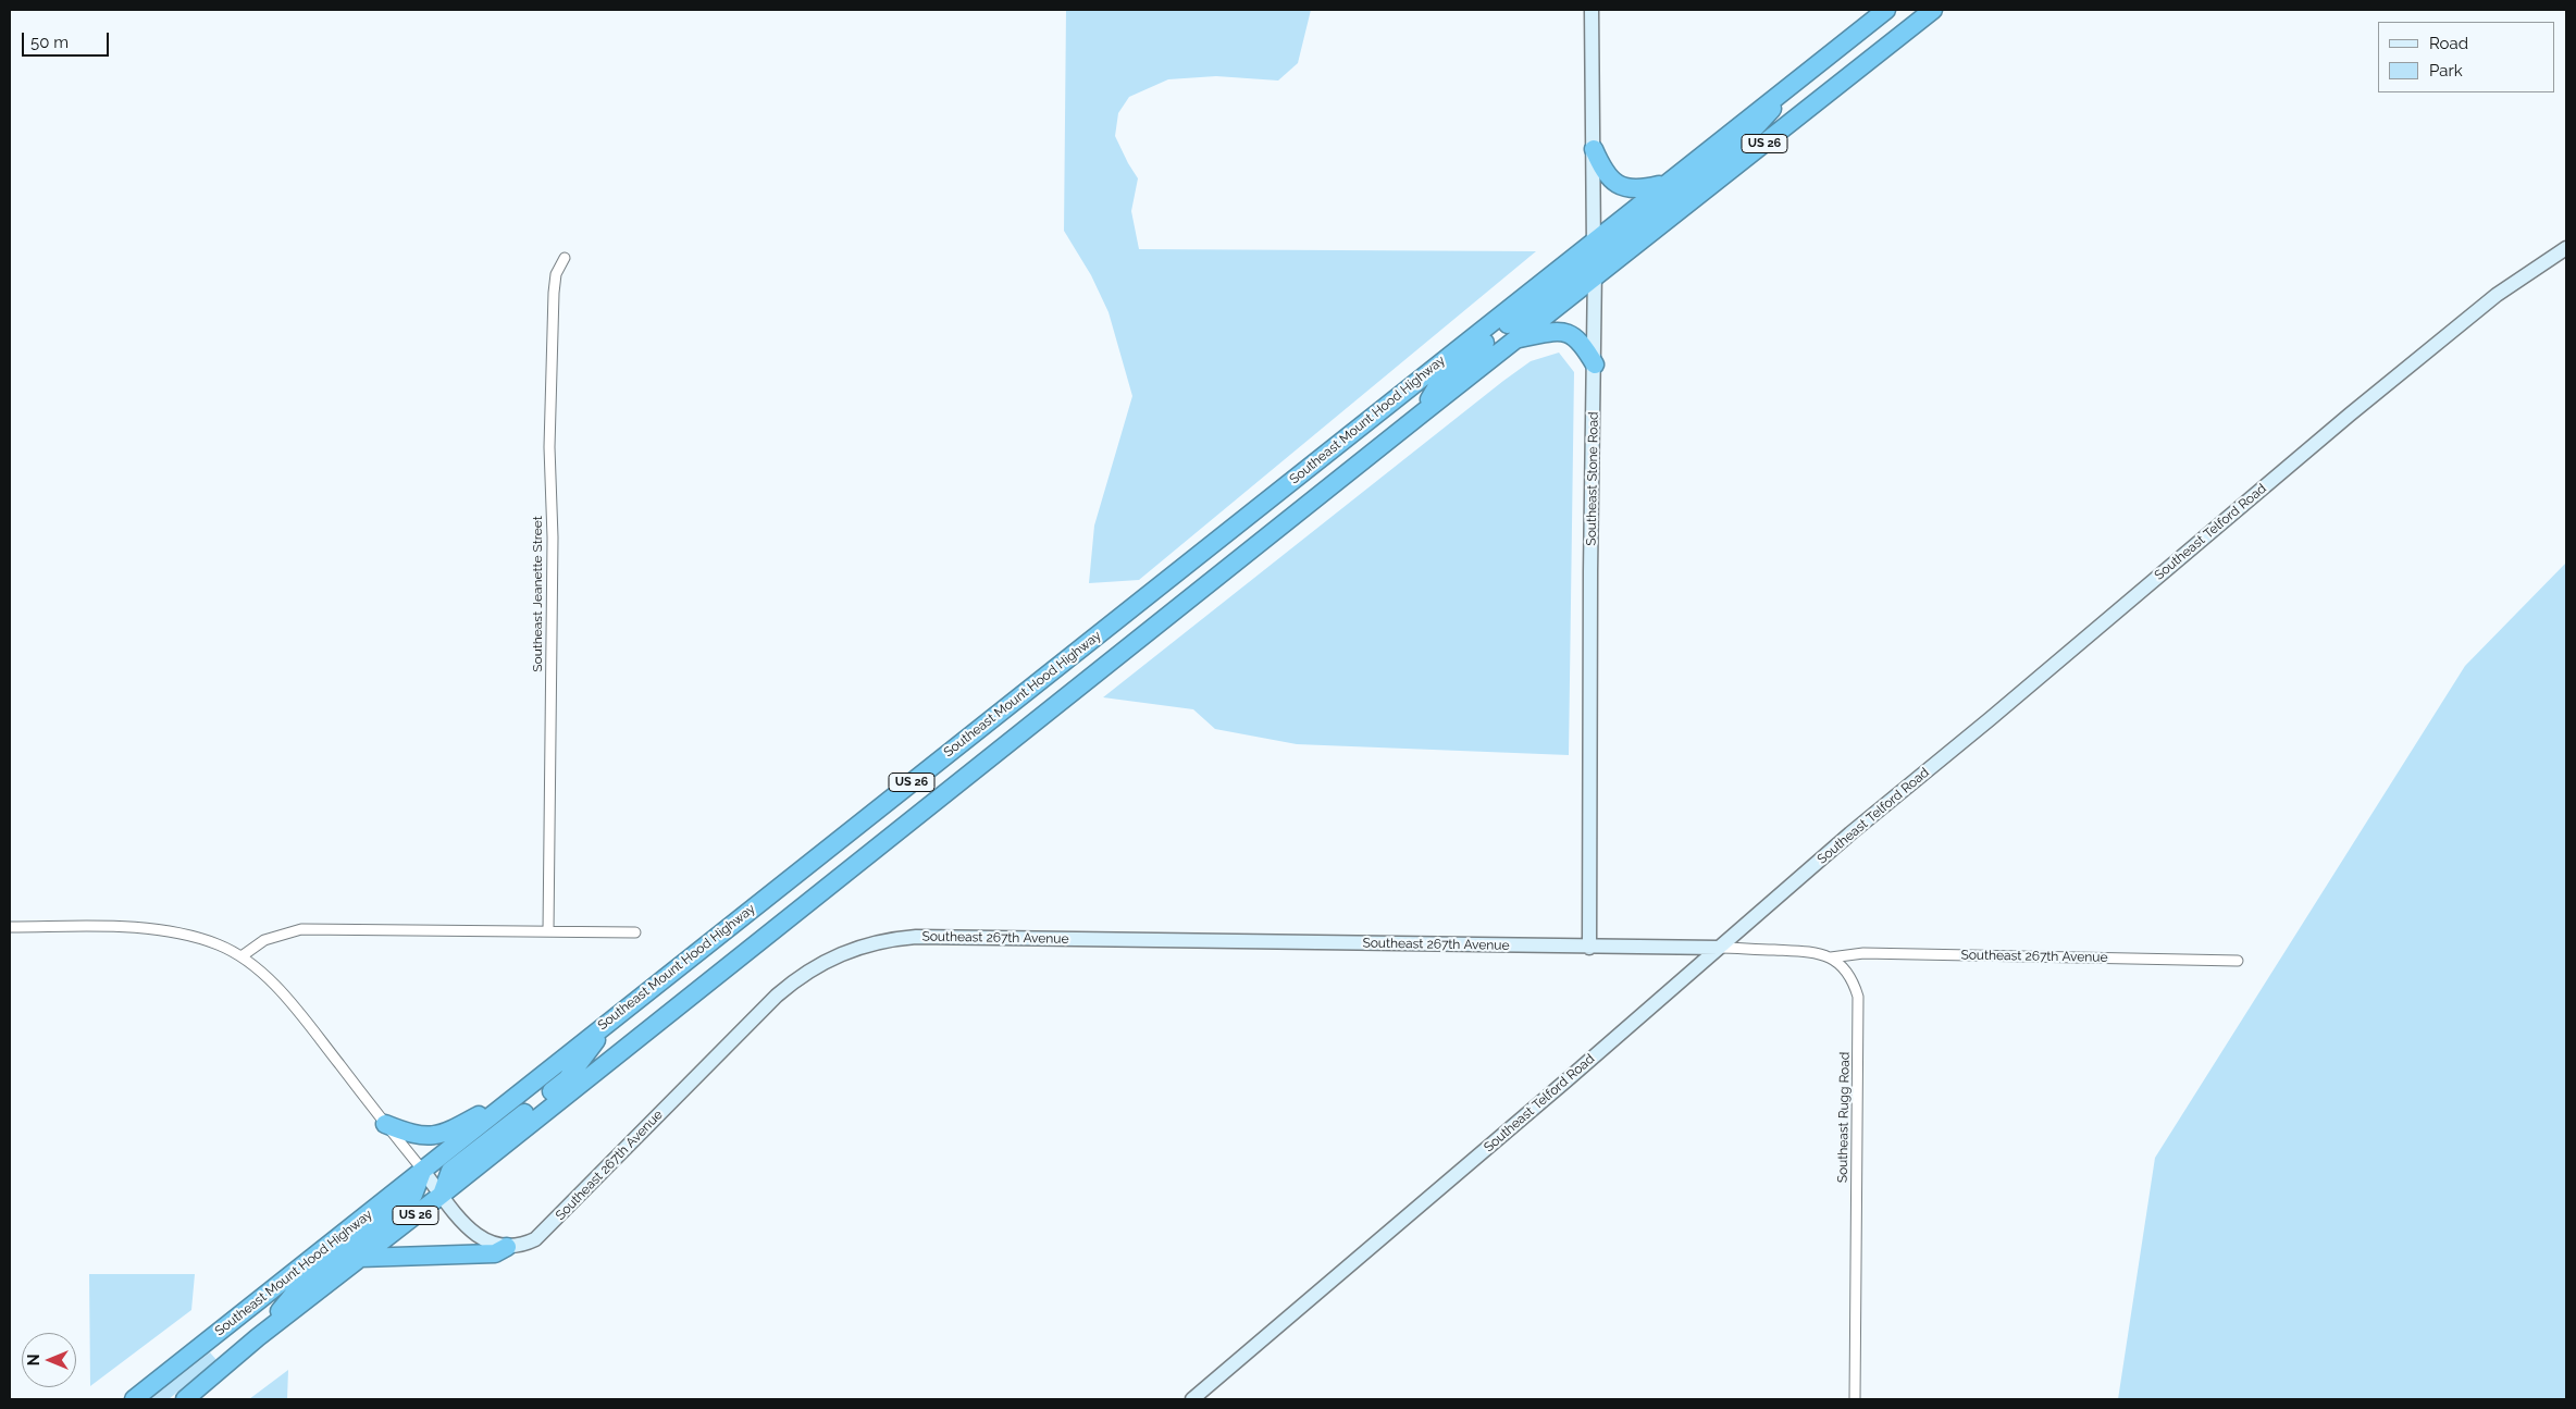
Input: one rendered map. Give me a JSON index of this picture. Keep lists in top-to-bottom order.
{
  "streets": {
    "highway": ["US 26", "Southeast Mount Hood Highway"],
    "street": [
      "Southeast Stone Road",
      "Southeast Telford Road",
      "Southeast Jeanette Street",
      "Southeast 267th Avenue",
      "Southeast Rugg Road"
    ]
  },
  "crossings": [
    ["Southeast Mount Hood Highway", "Southeast Stone Road"],
    ["Southeast Stone Road", "Southeast 267th Avenue"],
    ["Southeast Telford Road", "Southeast 267th Avenue"],
    ["Southeast 267th Avenue", "Southeast Rugg Road"]
  ],
  "legend": ["Road", "Park"],
  "scale_bar": "50 m",
  "north": "left"
}
